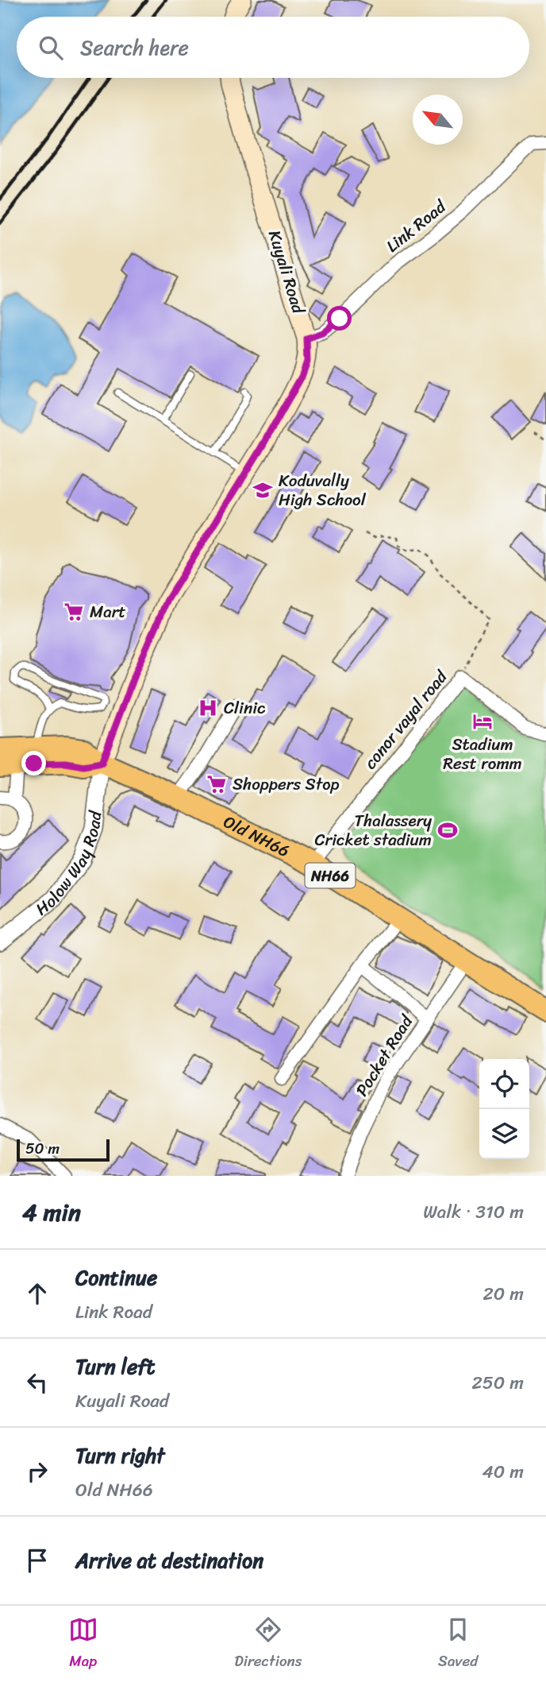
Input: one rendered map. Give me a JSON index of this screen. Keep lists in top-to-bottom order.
{
  "streets": {
    "main road": ["Kuyali Road", "Old NH66", "NH66"],
    "street": [
      "Link Road",
      "conor vayal road",
      "Holow Way Road",
      "Pocket Road"
    ]
  },
  "crossings": [
    ["Link Road", "Kuyali Road"],
    ["Kuyali Road", "Old NH66"],
    ["Kuyali Road", "Holow Way Road"],
    ["conor vayal road", "Old NH66"],
    ["Old NH66", "Holow Way Road"],
    ["Old NH66", "Pocket Road"]
  ],
  "places": {
    "school or university": ["Koduvally High School"],
    "supermarket": ["Mart", "Shoppers Stop"],
    "hospital": ["Clinic"],
    "hotel": ["Stadium Rest romm"],
    "sports": ["Thalassery Cricket stadium"]
  },
  "scale_bar": "50 m",
  "north": "top left",
  "page": {
    "search": "Search here",
    "scale": "50 m",
    "heading": ["4 min", "Walk · 310 m"],
    "list": [
      ["Continue", "Link Road", "20 m"],
      ["Turn left", "Kuyali Road", "250 m"],
      ["Turn right", "Old NH66", "40 m"],
      "Arrive at destination"
    ],
    "nav": ["Map", "Directions", "Saved"]
  }
}
